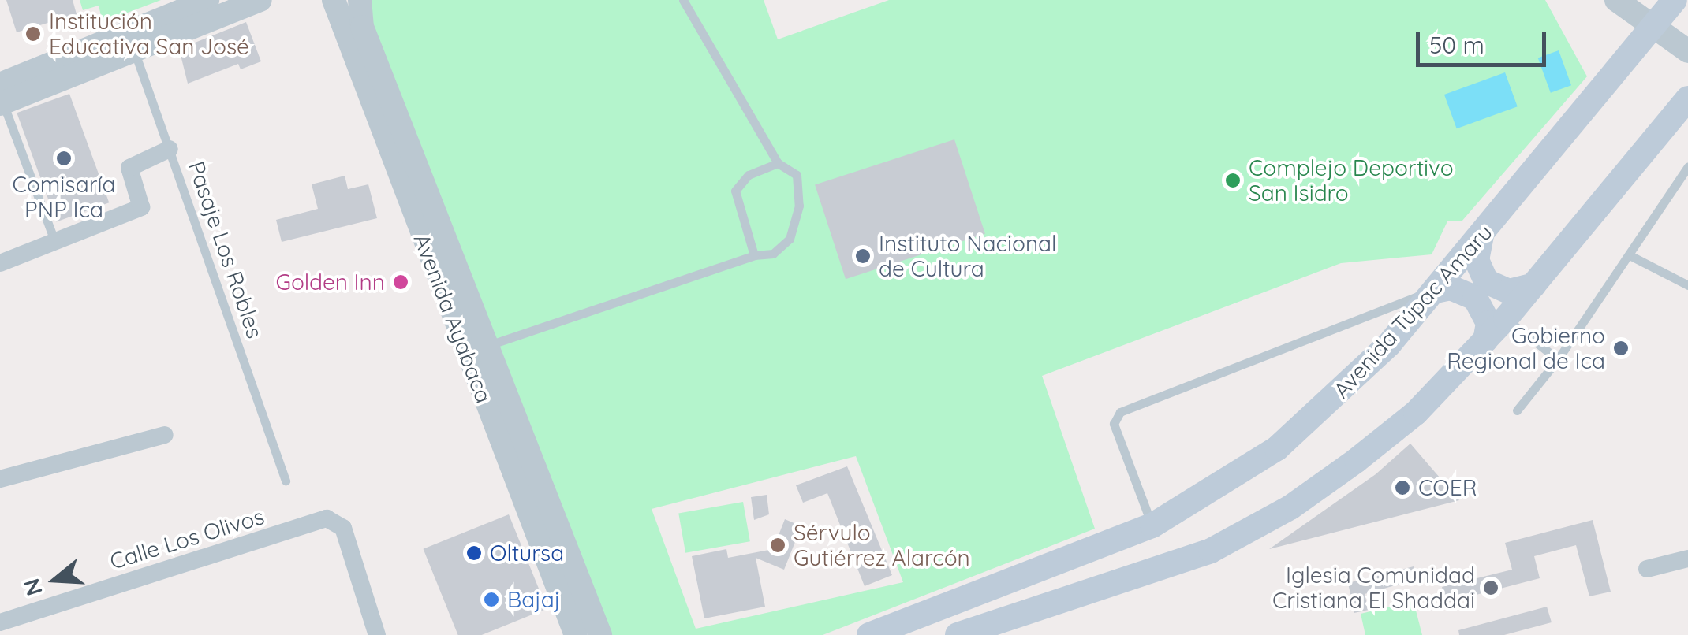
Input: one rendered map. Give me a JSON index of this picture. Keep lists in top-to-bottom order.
{
  "streets": {
    "main road": ["Avenida Túpac Amaru"],
    "street": ["Avenida Ayabaca", "Calle Los Olivos"],
    "lane": ["Pasaje Los Robles"]
  },
  "places": [
    "Institución Educativa San José",
    "Comisaría PNP Ica",
    "Complejo Deportivo San Isidro",
    "Instituto Nacional de Cultura",
    "Golden Inn",
    "Gobierno Regional de Ica",
    "COER",
    "Sérvulo Gutiérrez Alarcón",
    "Oltursa",
    "Iglesia Comunidad Cristiana El Shaddai",
    "Bajaj"
  ],
  "scale_bar": "50 m",
  "north": "left"
}
